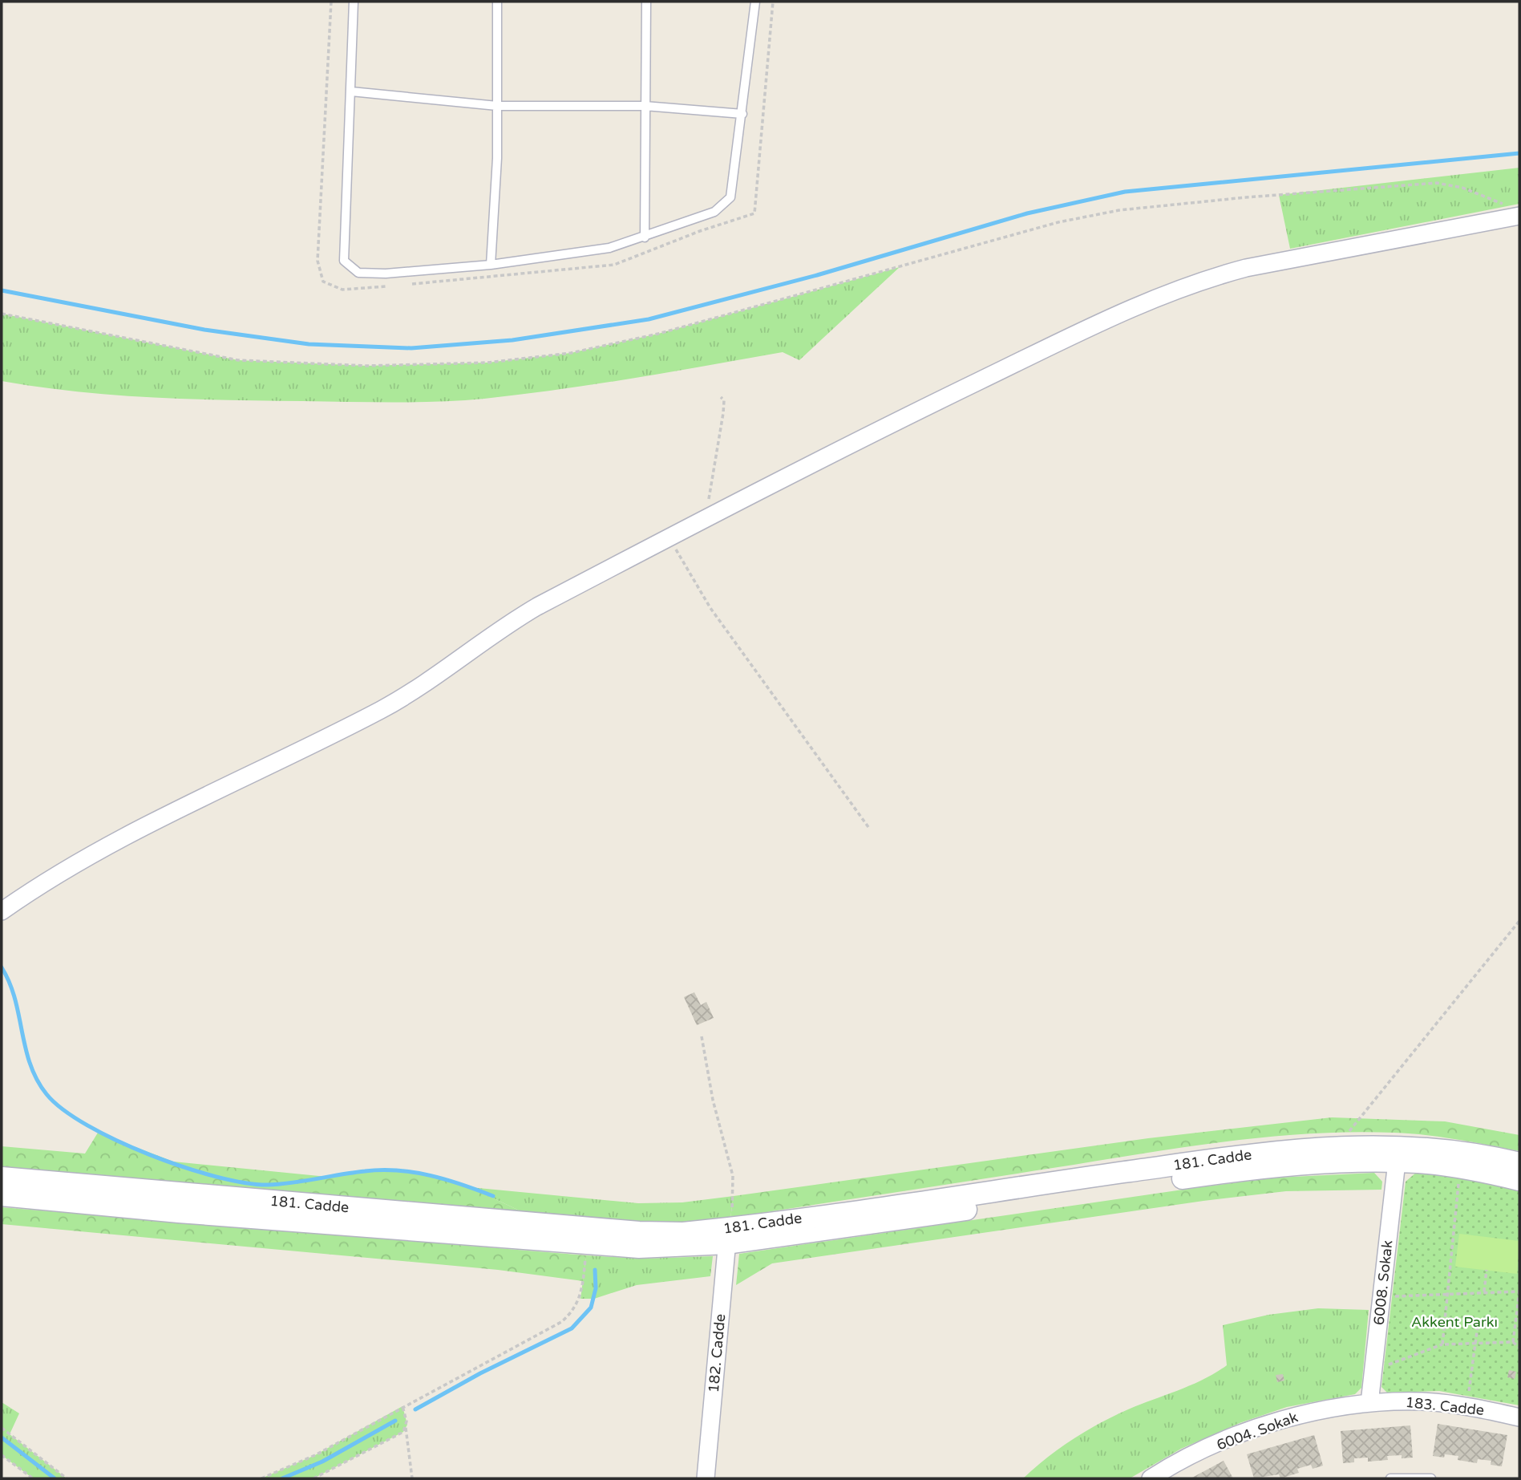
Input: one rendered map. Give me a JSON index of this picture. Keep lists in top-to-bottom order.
{
  "streets": {
    "street": [
      "181. Cadde",
      "6008. Sokak",
      "182. Cadde",
      "183. Cadde",
      "6004. Sokak"
    ]
  },
  "crossings": [
    ["181. Cadde", "6008. Sokak"],
    ["181. Cadde", "182. Cadde"],
    ["6008. Sokak", "183. Cadde"],
    ["6008. Sokak", "6004. Sokak"],
    ["183. Cadde", "6004. Sokak"]
  ],
  "parks": ["Akkent Parkı"]
}
